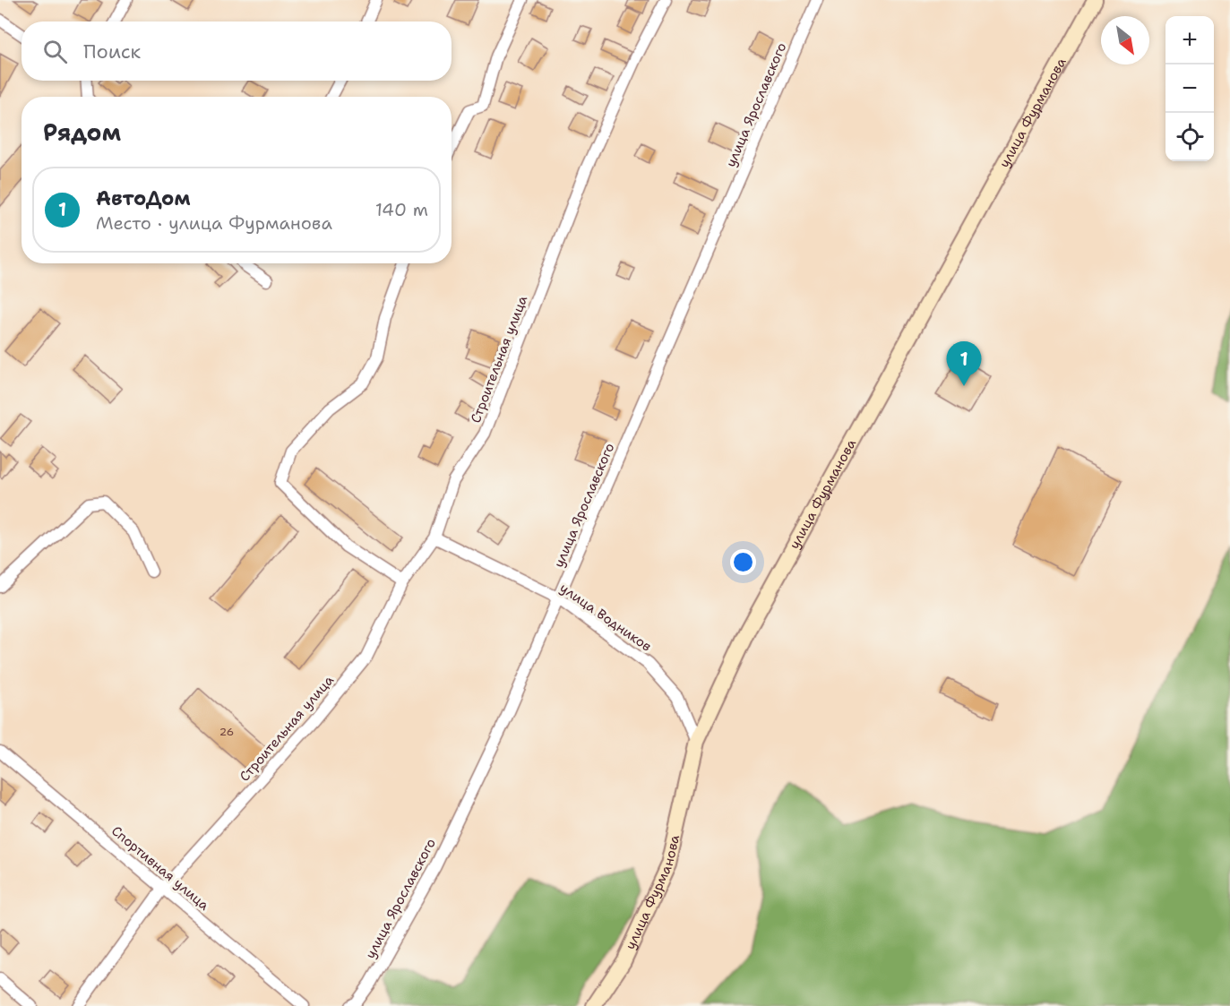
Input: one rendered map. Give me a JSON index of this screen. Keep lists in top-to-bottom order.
{
  "streets": {
    "main road": ["улица Фурманова"],
    "street": [
      "улица Ярославского",
      "Строительная улица",
      "улица Водников",
      "Спортивная улица"
    ]
  },
  "crossings": [
    ["улица Ярославского", "улица Водников"],
    ["улица Фурманова", "улица Водников"],
    ["Строительная улица", "улица Водников"],
    ["Строительная улица", "Спортивная улица"]
  ],
  "house_numbers": ["26"],
  "north": "bottom right",
  "page": {
    "map_buttons": ["+", "−"],
    "search": "Поиск",
    "heading": "Рядом",
    "list": [
      {
        "mark": "1",
        "name": "АвтоДом",
        "note": "Место · улица Фурманова",
        "value": "140 m"
      }
    ],
    "pins": "1"
  }
}
